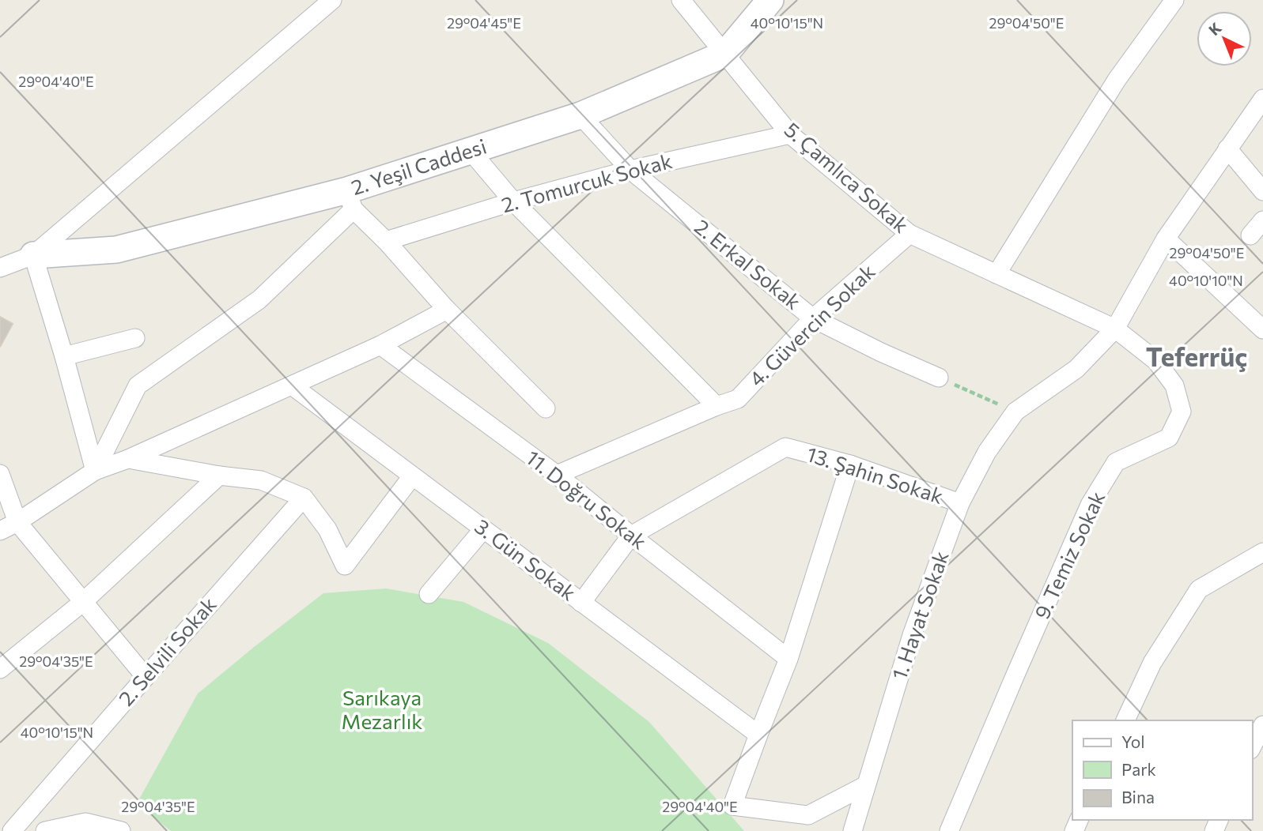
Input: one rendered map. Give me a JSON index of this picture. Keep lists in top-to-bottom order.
{
  "streets": {
    "main road": ["2. Yeşil Caddesi"],
    "street": [
      "5. Çamlıca Sokak",
      "2. Tomurcuk Sokak",
      "2. Erkal Sokak",
      "4. Güvercin Sokak",
      "13. Şahin Sokak",
      "11. Doğru Sokak",
      "9. Temiz Sokak",
      "3. Gün Sokak",
      "1. Hayat Sokak",
      "2. Selvili Sokak"
    ]
  },
  "crossings": [
    ["2. Yeşil Caddesi", "5. Çamlıca Sokak"],
    ["2. Yeşil Caddesi", "2. Erkal Sokak"],
    ["5. Çamlıca Sokak", "2. Tomurcuk Sokak"],
    ["5. Çamlıca Sokak", "4. Güvercin Sokak"],
    ["5. Çamlıca Sokak", "9. Temiz Sokak"],
    ["5. Çamlıca Sokak", "1. Hayat Sokak"],
    ["2. Tomurcuk Sokak", "2. Erkal Sokak"],
    ["2. Erkal Sokak", "4. Güvercin Sokak"],
    ["4. Güvercin Sokak", "11. Doğru Sokak"],
    ["13. Şahin Sokak", "11. Doğru Sokak"],
    ["13. Şahin Sokak", "3. Gün Sokak"],
    ["13. Şahin Sokak", "1. Hayat Sokak"],
    ["9. Temiz Sokak", "1. Hayat Sokak"]
  ],
  "districts": ["Teferrüç"],
  "parks": ["Sarıkaya Mezarlık"],
  "legend": ["Yol", "Park", "Bina"],
  "north": "top left",
  "coordinates": [
    "40°10'15\"N",
    "29°04'45\"E",
    "29°04'50\"E",
    "29°04'40\"E",
    "40°10'10\"N",
    "29°04'35\"E"
  ]
}
